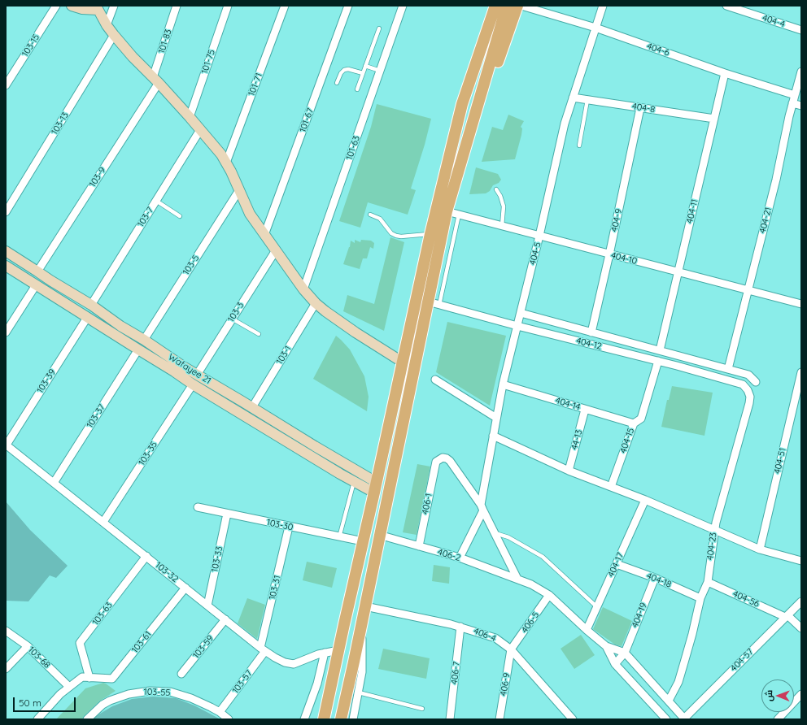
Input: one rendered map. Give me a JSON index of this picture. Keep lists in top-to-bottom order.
{
  "streets": {
    "street": [
      "404-4",
      "101-83",
      "103-15",
      "404-6",
      "101-75",
      "101-71",
      "404-8",
      "101-67",
      "103-13",
      "101-63",
      "103-9",
      "404-11",
      "103-7",
      "404-9",
      "404-21",
      "404-5",
      "404-10",
      "103-5",
      "103-3",
      "404-12",
      "103-1",
      "Wafayee 21",
      "103-39",
      "404-14",
      "103-37",
      "44-13",
      "404-15",
      "103-35",
      "404-51",
      "406-1",
      "103-30",
      "404-23",
      "406-2",
      "103-33",
      "404-17",
      "103-32",
      "404-18",
      "103-31",
      "404-56",
      "103-63",
      "404-19",
      "406-5",
      "406-4",
      "103-61",
      "103-59",
      "103-68",
      "404-57",
      "406-7",
      "103-57",
      "406-9",
      "103-55"
    ]
  },
  "crossings": [
    ["101-83", "103-9"],
    ["404-6", "404-11"],
    ["404-6", "404-21"],
    ["404-6", "404-5"],
    ["404-8", "404-11"],
    ["404-8", "404-9"],
    ["404-8", "404-5"],
    ["103-9", "Wafayee 21"],
    ["404-11", "404-10"],
    ["103-7", "Wafayee 21"],
    ["404-9", "404-10"],
    ["404-21", "404-10"],
    ["404-5", "404-10"],
    ["404-5", "404-12"],
    ["404-5", "404-14"],
    ["404-5", "406-1"],
    ["404-5", "406-2"],
    ["103-5", "Wafayee 21"],
    ["103-3", "Wafayee 21"],
    ["404-12", "404-15"],
    ["404-12", "404-23"],
    ["103-1", "Wafayee 21"],
    ["Wafayee 21", "103-39"],
    ["Wafayee 21", "103-37"],
    ["Wafayee 21", "103-35"],
    ["103-39", "103-32"],
    ["404-14", "44-13"],
    ["404-14", "404-15"],
    ["103-37", "103-32"],
    ["103-35", "103-32"],
    ["406-1", "406-2"],
    ["103-30", "103-33"],
    ["103-30", "103-31"],
    ["404-23", "404-18"],
    ["404-23", "404-56"],
    ["406-2", "404-17"],
    ["406-2", "406-5"],
    ["103-33", "103-32"],
    ["404-17", "404-18"],
    ["103-32", "103-31"],
    ["103-32", "103-63"],
    ["103-32", "103-61"],
    ["103-32", "103-59"],
    ["103-32", "103-57"],
    ["404-18", "404-19"],
    ["103-31", "103-57"],
    ["404-56", "404-57"],
    ["103-63", "103-61"],
    ["406-5", "406-4"],
    ["406-5", "406-9"],
    ["406-4", "406-7"],
    ["406-4", "406-9"],
    ["103-57", "103-55"]
  ],
  "scale_bar": "50 m",
  "north": "left"
}
